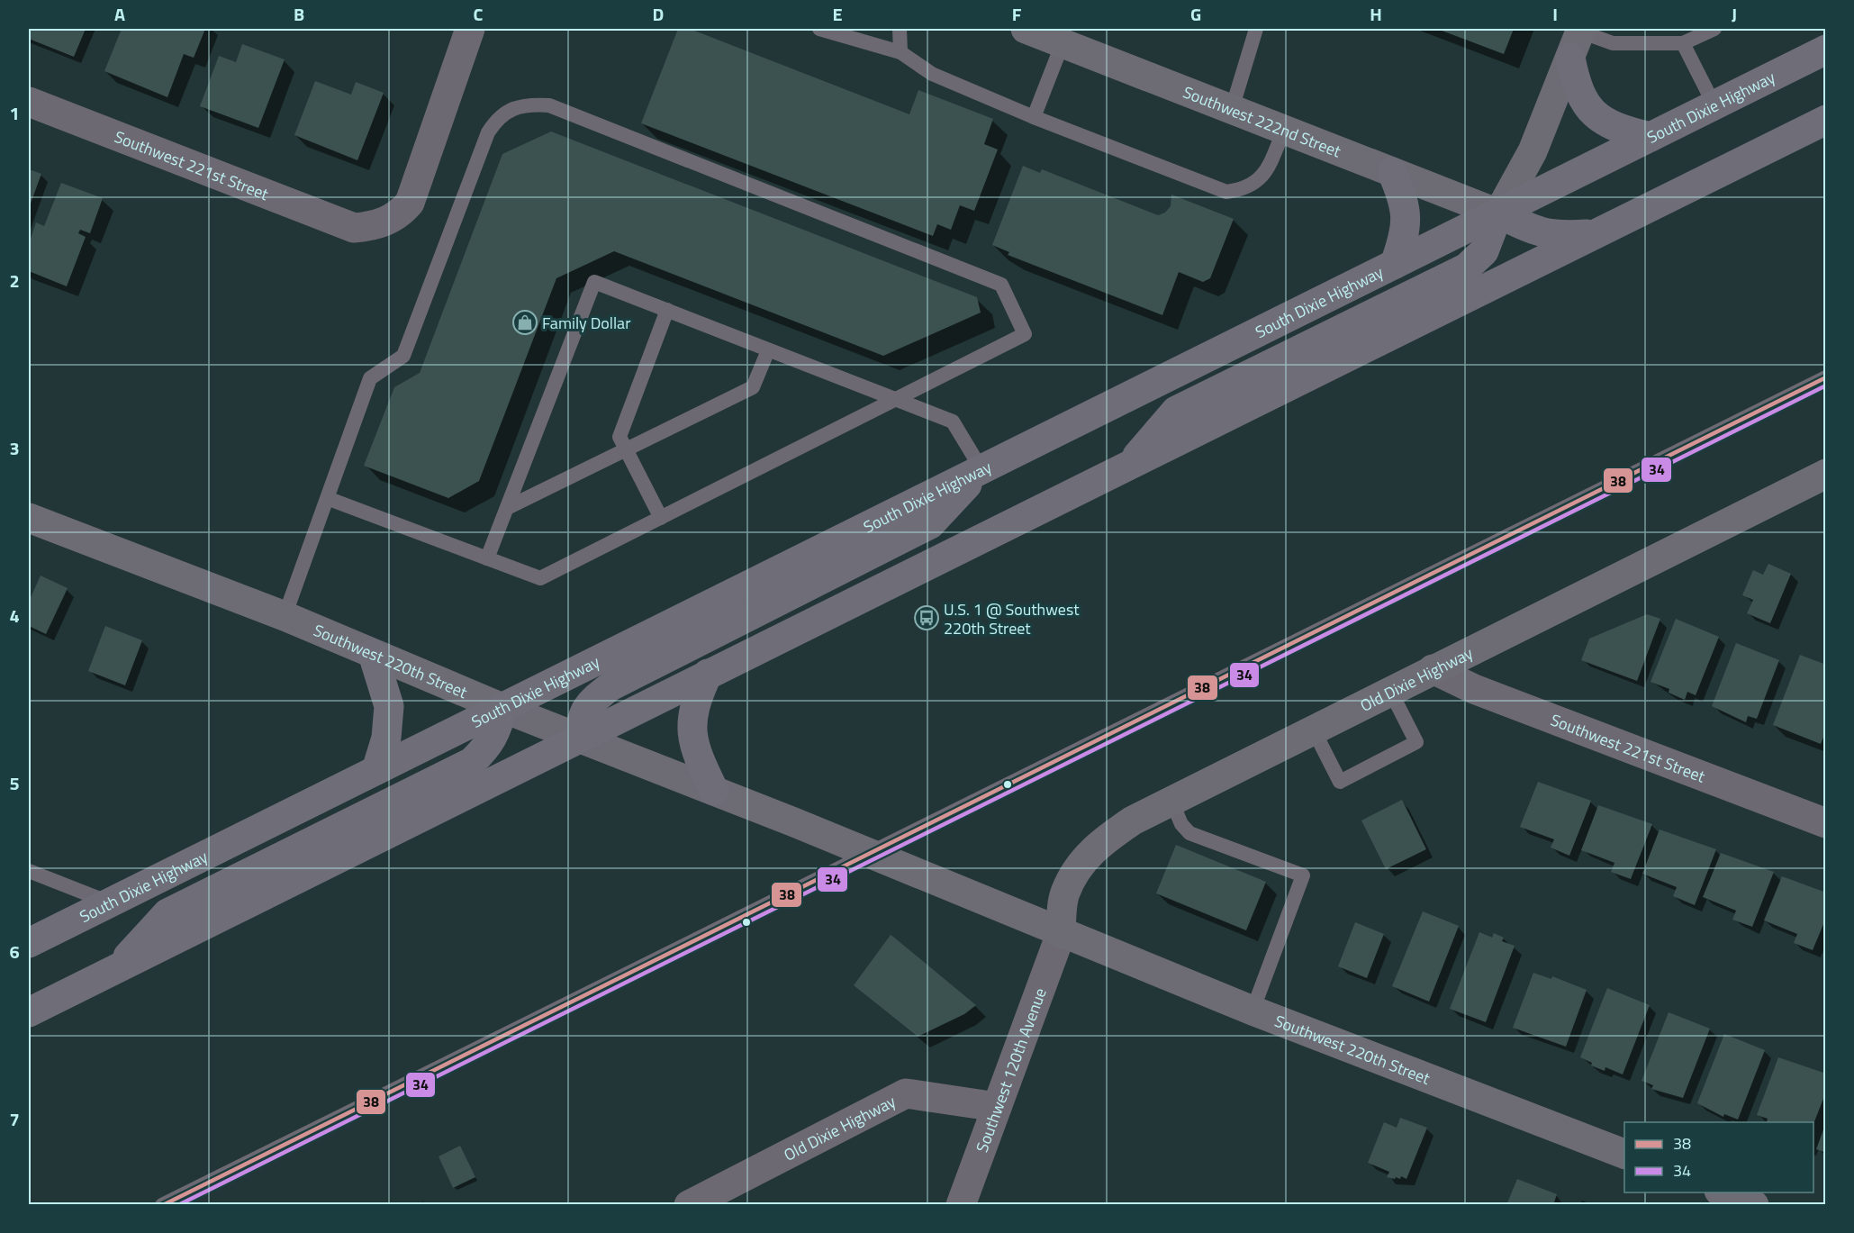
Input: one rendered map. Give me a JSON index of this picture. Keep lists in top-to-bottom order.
{
  "streets": {
    "highway": ["South Dixie Highway"],
    "street": [
      "Southwest 222nd Street",
      "Southwest 221st Street",
      "Southwest 220th Street",
      "Old Dixie Highway",
      "Southwest 120th Avenue"
    ]
  },
  "crossings": [
    ["South Dixie Highway", "Southwest 222nd Street"],
    ["South Dixie Highway", "Southwest 220th Street"],
    ["Southwest 221st Street", "Old Dixie Highway"],
    ["Southwest 220th Street", "Old Dixie Highway"],
    ["Southwest 220th Street", "Southwest 120th Avenue"],
    ["Old Dixie Highway", "Southwest 120th Avenue"]
  ],
  "places": {
    "shop": ["Family Dollar"],
    "bus stop": ["U.S. 1 @ Southwest 220th Street"]
  },
  "lines": ["transit line 38", "transit line 34"],
  "legend": ["38", "34"],
  "grid": {
    "columns": [
      "A",
      "B",
      "C",
      "D",
      "E",
      "F",
      "G",
      "H",
      "I",
      "J"
    ],
    "rows": [
      "1",
      "2",
      "3",
      "4",
      "5",
      "6",
      "7"
    ]
  }
}
